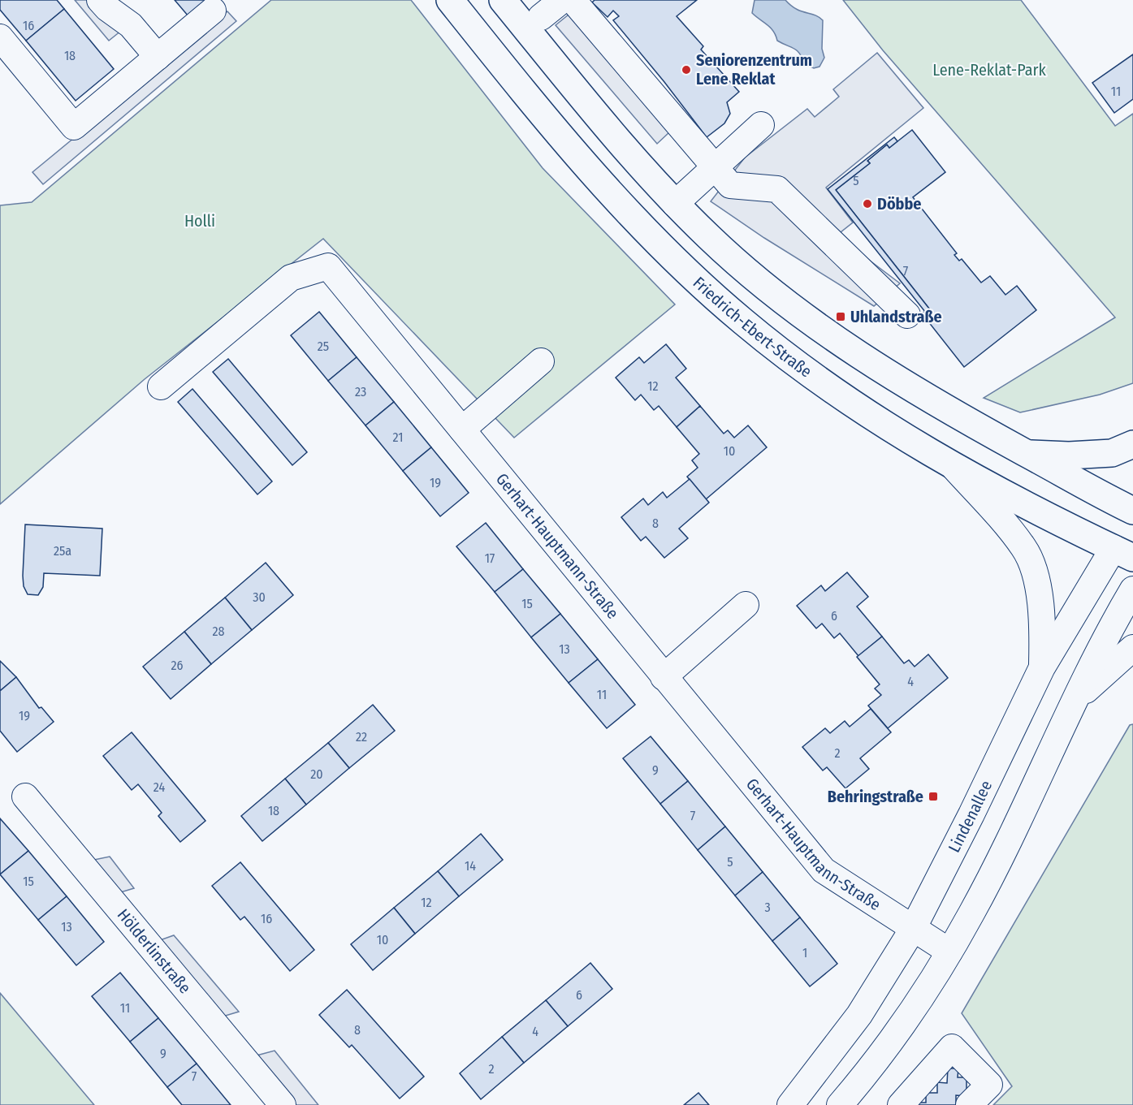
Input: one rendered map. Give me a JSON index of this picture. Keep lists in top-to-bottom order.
{
  "streets": {
    "main road": ["Friedrich-Ebert-Straße", "Lindenallee"],
    "street": ["Gerhart-Hauptmann-Straße", "Hölderlinstraße"]
  },
  "crossings": [
    ["Friedrich-Ebert-Straße", "Lindenallee"],
    ["Gerhart-Hauptmann-Straße", "Lindenallee"]
  ],
  "parks": ["Lene-Reklat-Park", "Holli"],
  "places": {
    "other": ["Seniorenzentrum Lene Reklat", "Döbbe"],
    "transit": ["Uhlandstraße", "Behringstraße"]
  },
  "house_numbers": [
    "16",
    "18",
    "11",
    "5",
    "7",
    "25",
    "12",
    "23",
    "21",
    "10",
    "19",
    "8",
    "25a",
    "17",
    "30",
    "15",
    "6",
    "28",
    "13",
    "26",
    "4",
    "11",
    "19",
    "22",
    "2",
    "9",
    "20",
    "24",
    "18",
    "7",
    "5",
    "14",
    "15",
    "12",
    "3",
    "16",
    "13",
    "10",
    "1",
    "6",
    "11",
    "8",
    "4",
    "9",
    "2",
    "7"
  ]
}
